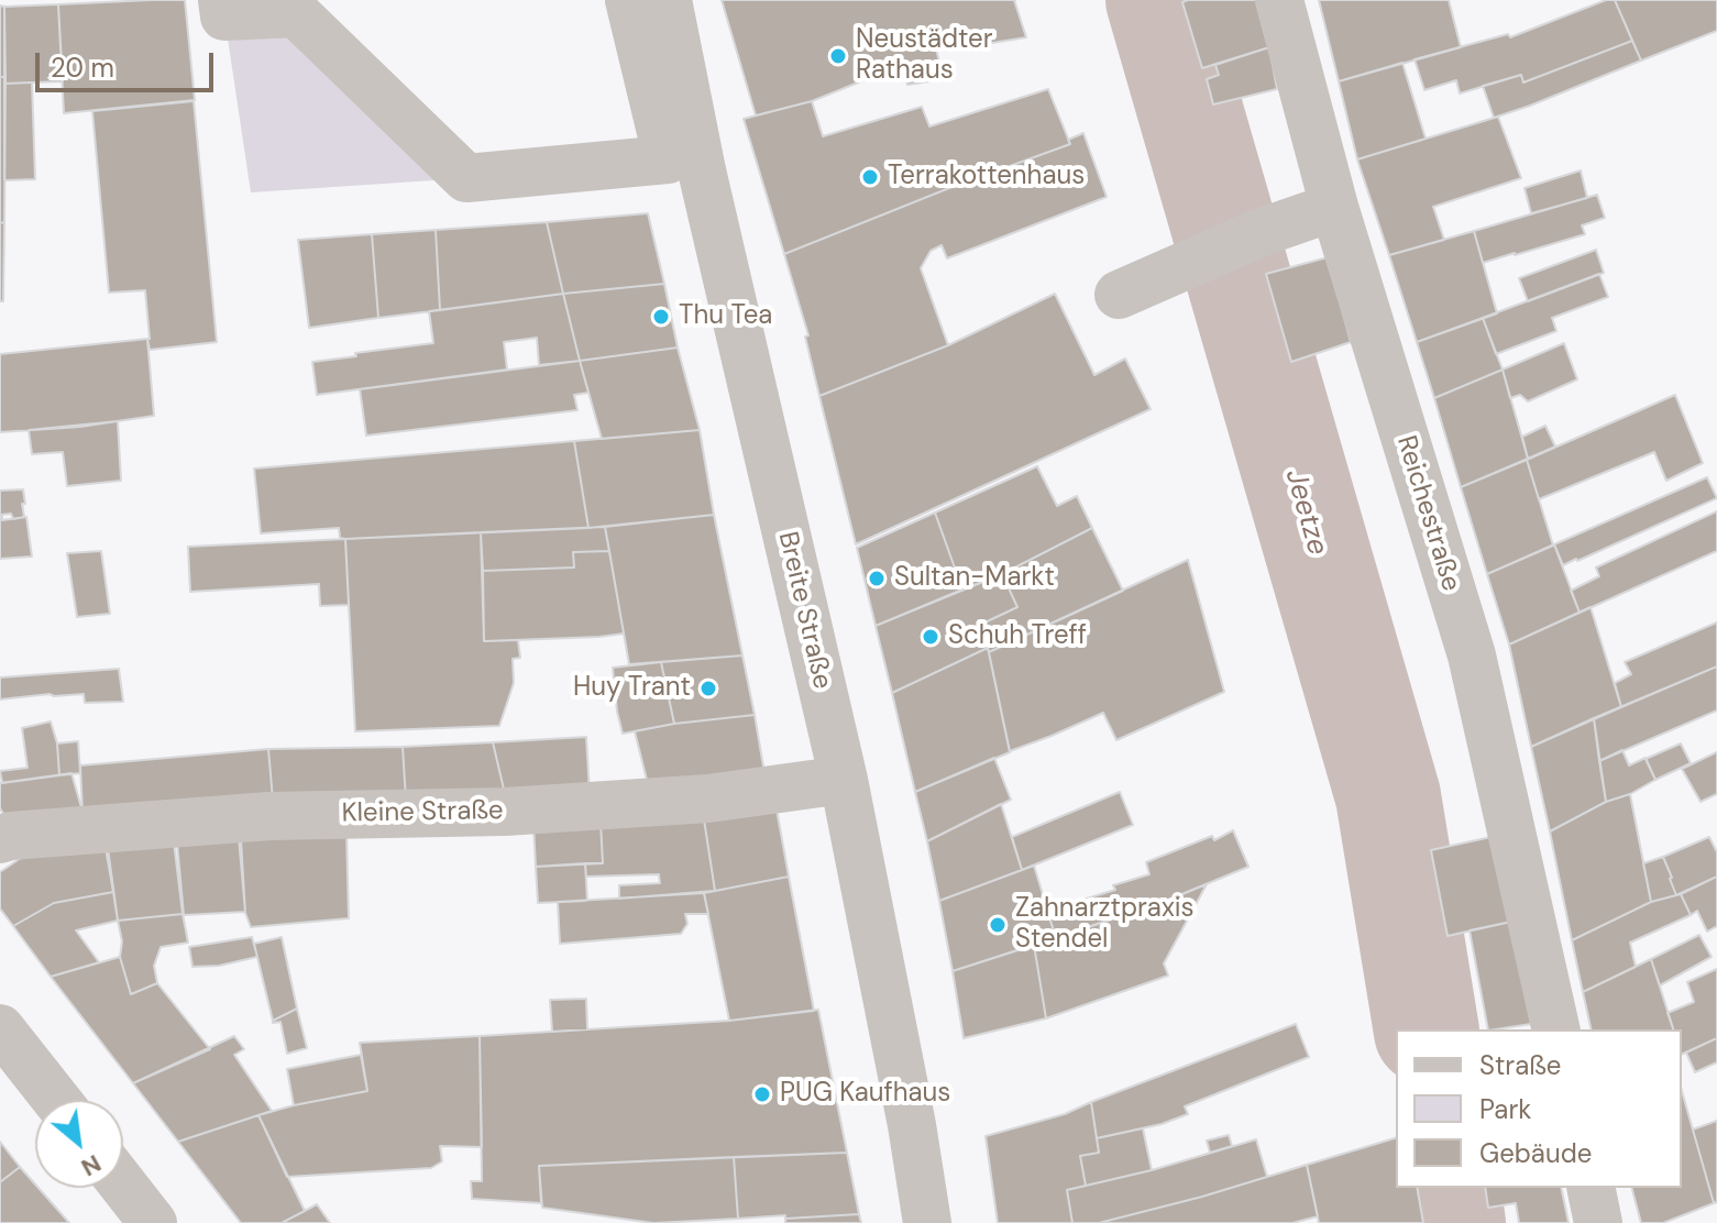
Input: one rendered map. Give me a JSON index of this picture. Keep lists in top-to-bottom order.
{
  "streets": {
    "street": ["Reichestraße", "Breite Straße", "Kleine Straße"]
  },
  "crossings": [
    ["Breite Straße", "Kleine Straße"]
  ],
  "water": ["Jeetze"],
  "places": [
    "Neustädter Rathaus",
    "Terrakottenhaus",
    "Thu Tea",
    "Sultan-Markt",
    "Schuh Treff",
    "Huy Trant",
    "Zahnarztpraxis Stendel",
    "PUG Kaufhaus"
  ],
  "legend": ["Straße", "Park", "Gebäude"],
  "scale_bar": "20 m",
  "north": "bottom right"
}
